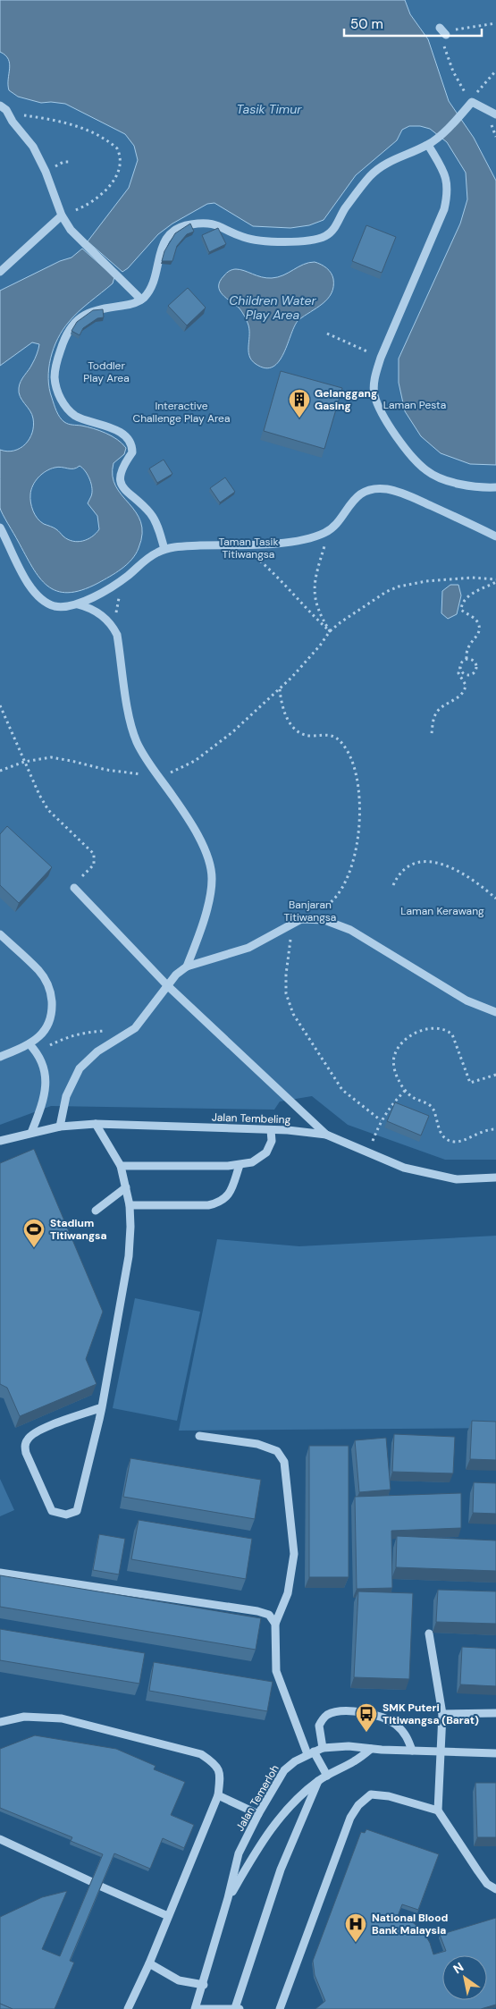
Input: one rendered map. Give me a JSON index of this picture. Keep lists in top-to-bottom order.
{
  "streets": {
    "street": ["Jalan Tembeling", "Jalan Temerloh"]
  },
  "water": ["Tasik Timur", "Children Water Play Area"],
  "parks": [
    "Toddler Play Area",
    "Laman Pesta",
    "Interactive Challenge Play Area",
    "Taman Tasik Titiwangsa",
    "Banjaran Titiwangsa",
    "Laman Kerawang"
  ],
  "places": {
    "building": ["Gelanggang Gasing"],
    "sports": ["Stadium Titiwangsa"],
    "bus stop": ["SMK Puteri Titiwangsa (Barat)"],
    "hospital": ["National Blood Bank Malaysia"]
  },
  "scale_bar": "50 m",
  "north": "top left"
}
